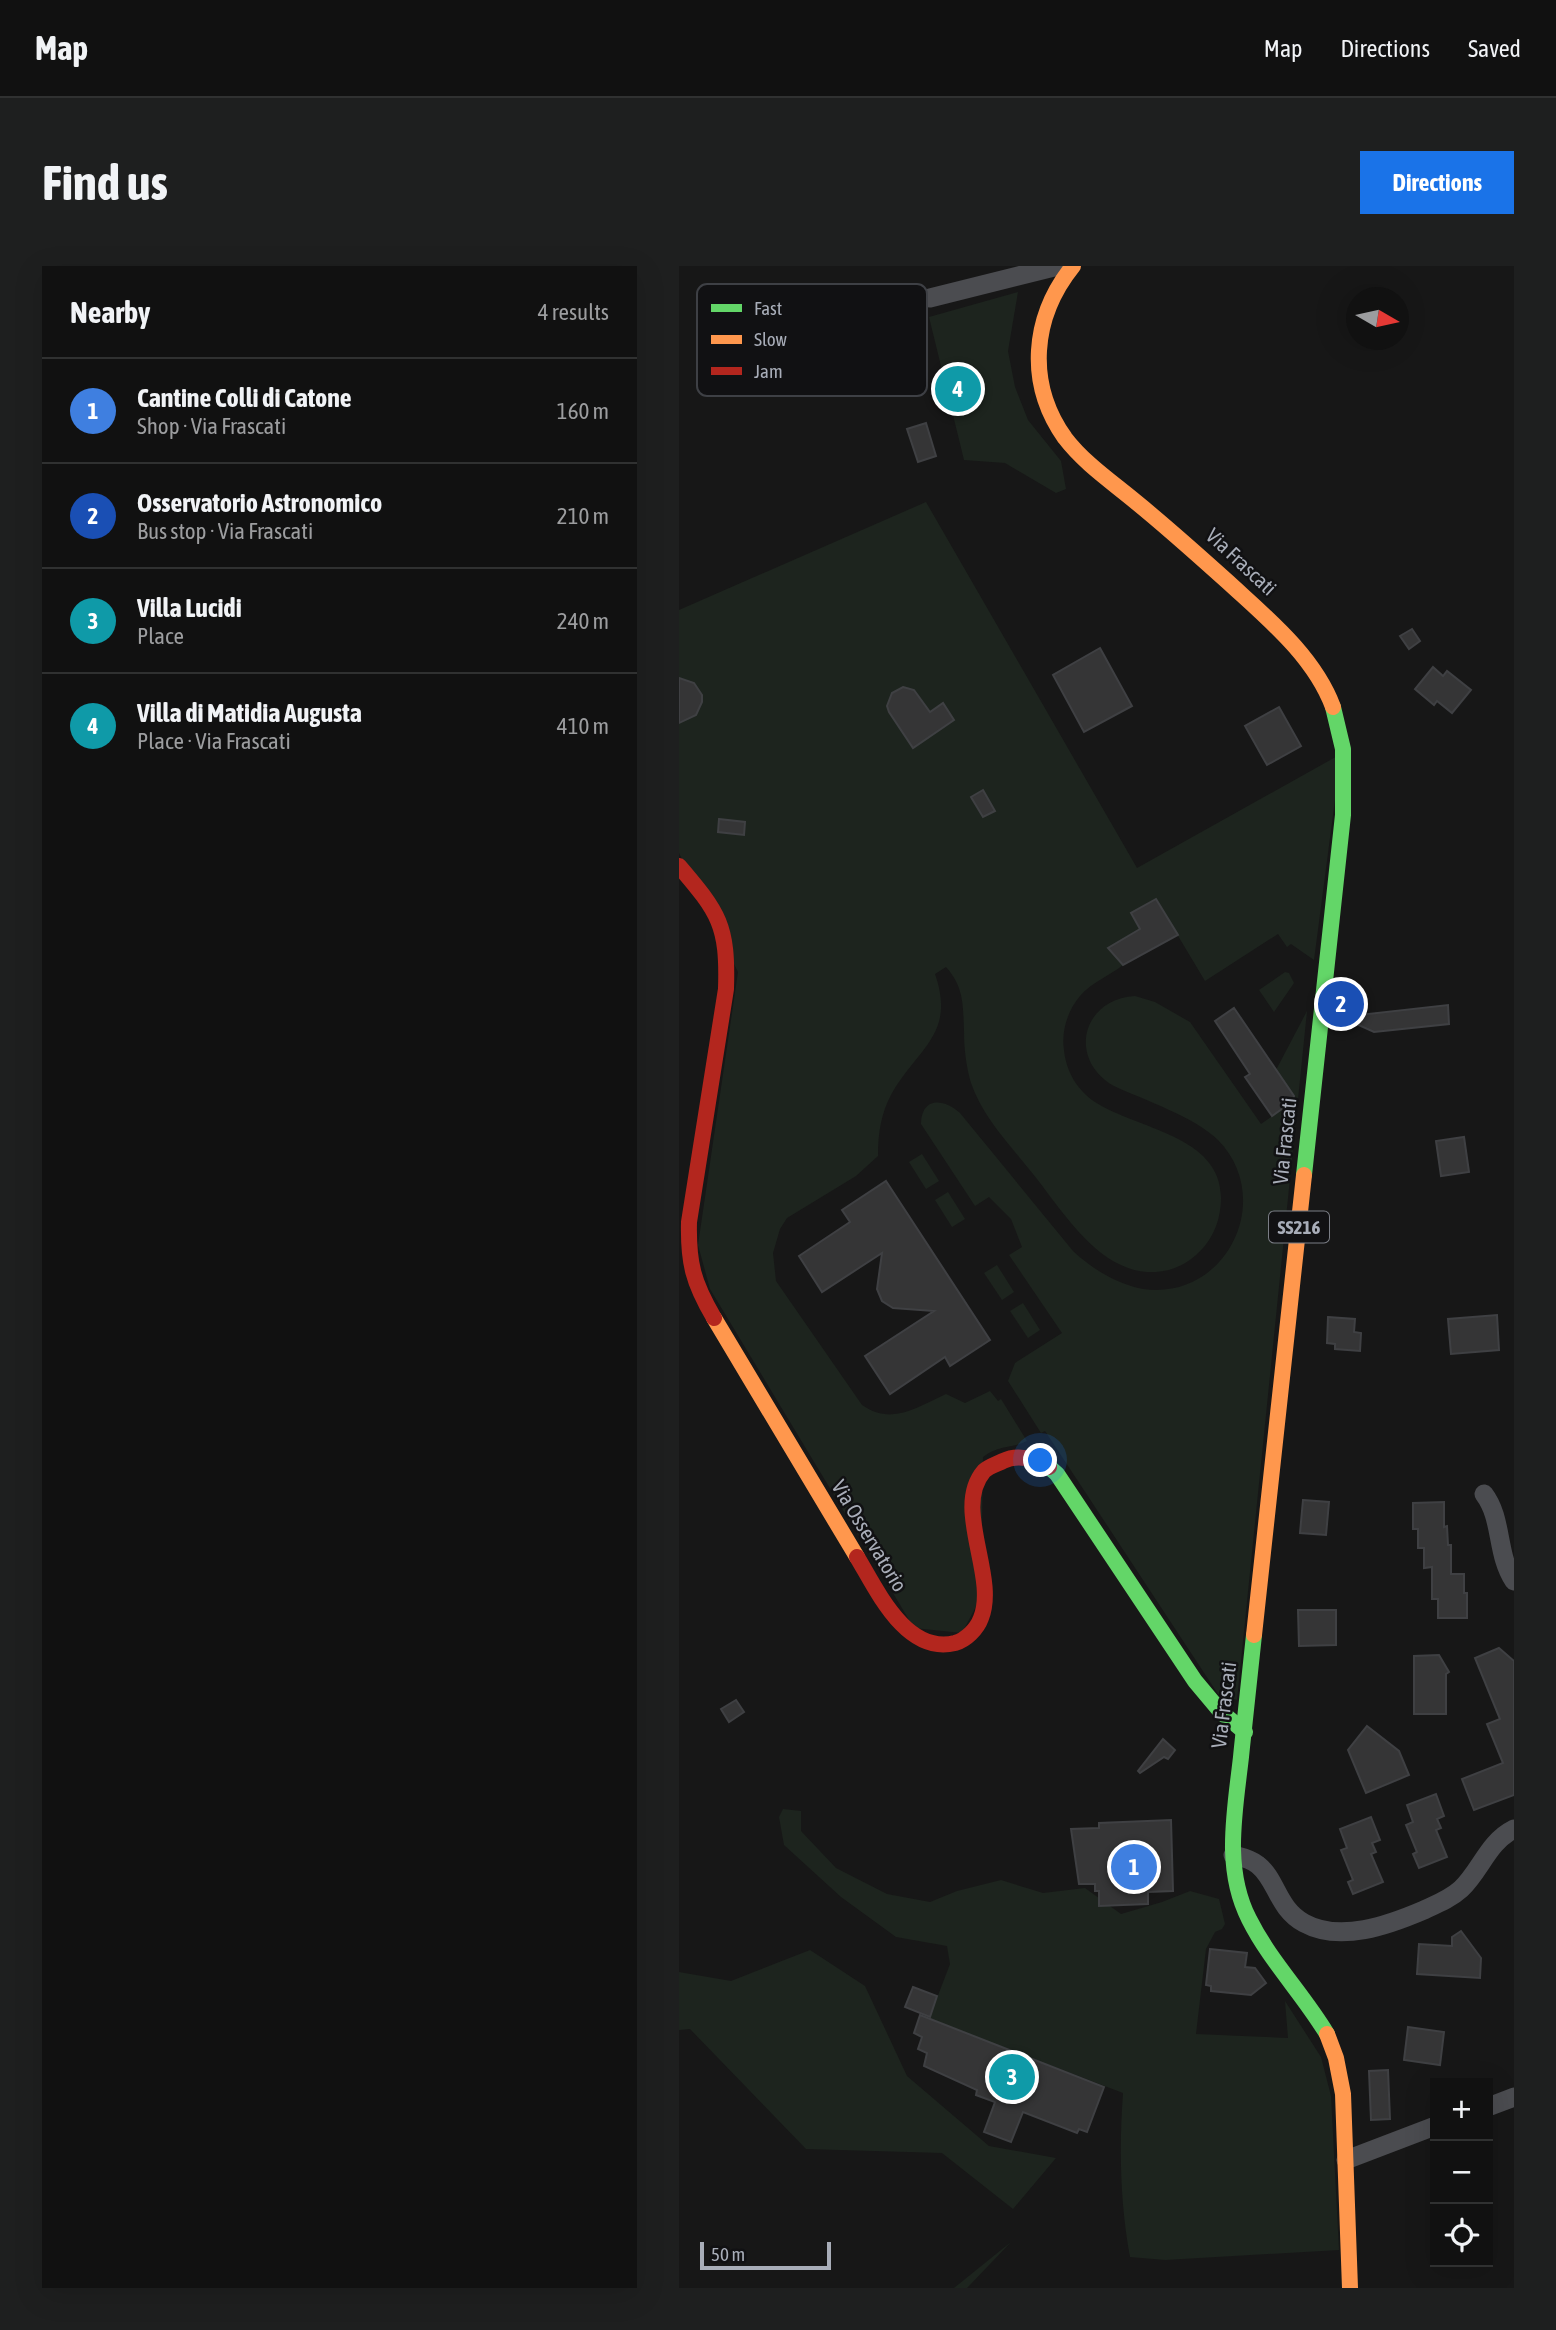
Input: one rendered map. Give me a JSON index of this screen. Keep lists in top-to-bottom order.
{
  "streets": {
    "main road": ["Via Frascati", "SS216", "Via Osservatorio"]
  },
  "crossings": [
    ["Via Frascati", "Via Osservatorio"]
  ],
  "legend": ["Fast", "Slow", "Jam"],
  "scale_bar": "50 m",
  "north": "right",
  "page": {
    "header": "Map",
    "nav": ["Map", "Directions", "Saved"],
    "buttons": "Directions",
    "title": "Find us",
    "heading": ["Nearby", "4 results"],
    "list": [
      {
        "mark": "1",
        "name": "Cantine Colli di Catone",
        "note": "Shop · Via Frascati",
        "value": "160 m"
      },
      {
        "mark": "2",
        "name": "Osservatorio Astronomico",
        "note": "Bus stop · Via Frascati",
        "value": "210 m"
      },
      {
        "mark": "3",
        "name": "Villa Lucidi",
        "note": "Place",
        "value": "240 m"
      },
      {
        "mark": "4",
        "name": "Villa di Matidia Augusta",
        "note": "Place · Via Frascati",
        "value": "410 m"
      }
    ],
    "pins": [
      "4",
      "2",
      "1",
      "3"
    ],
    "map_buttons": ["+", "−"],
    "scale": "50 m"
  }
}
